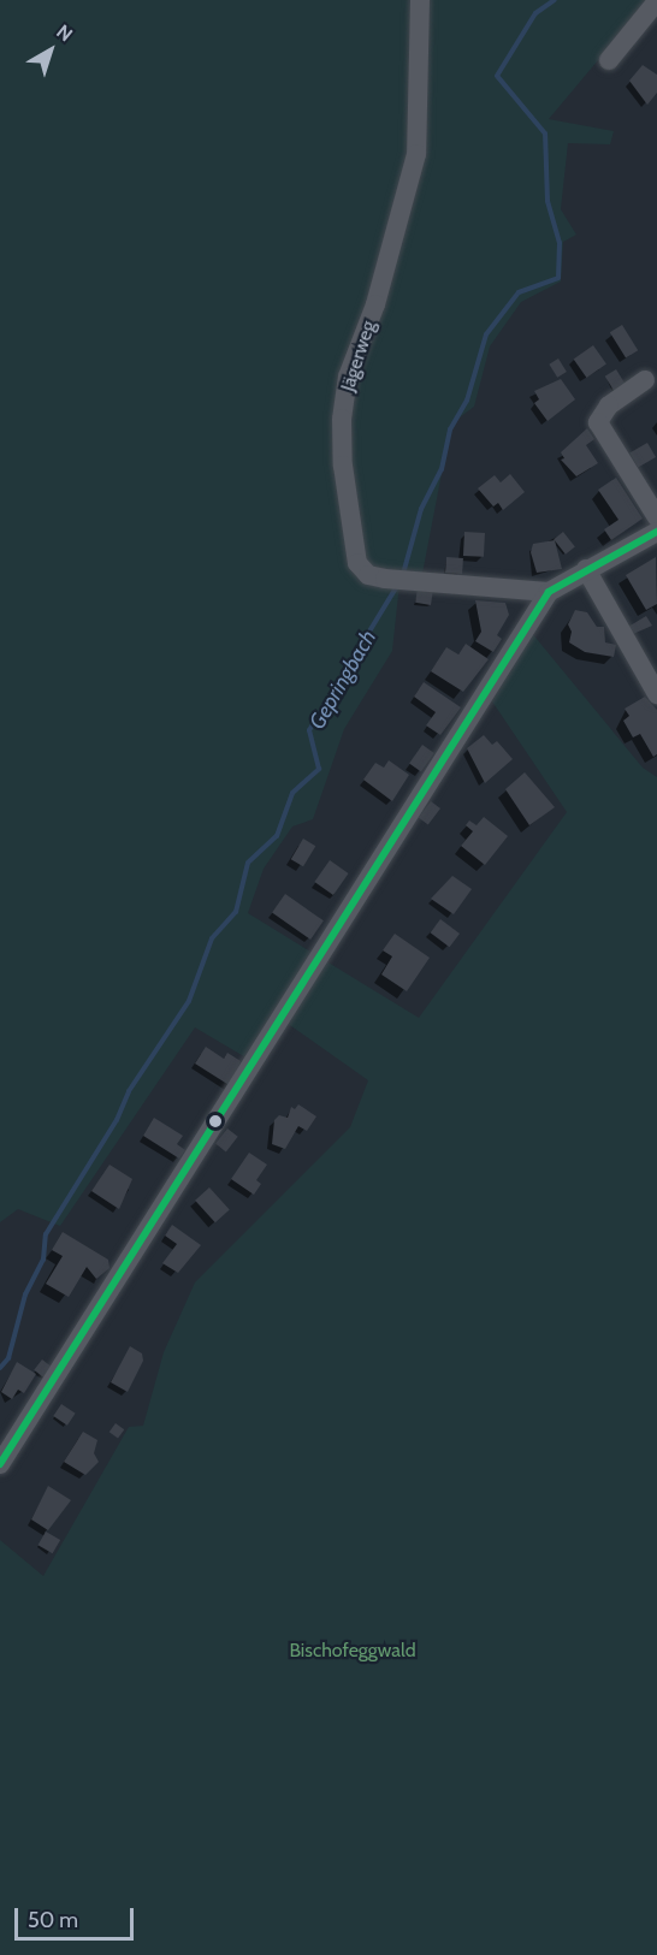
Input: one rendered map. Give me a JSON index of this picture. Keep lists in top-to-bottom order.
{
  "streets": {
    "street": ["Jägerweg"]
  },
  "water": ["Gepringbach"],
  "parks": ["Bischofeggwald"],
  "scale_bar": "50 m",
  "north": "top right"
}
